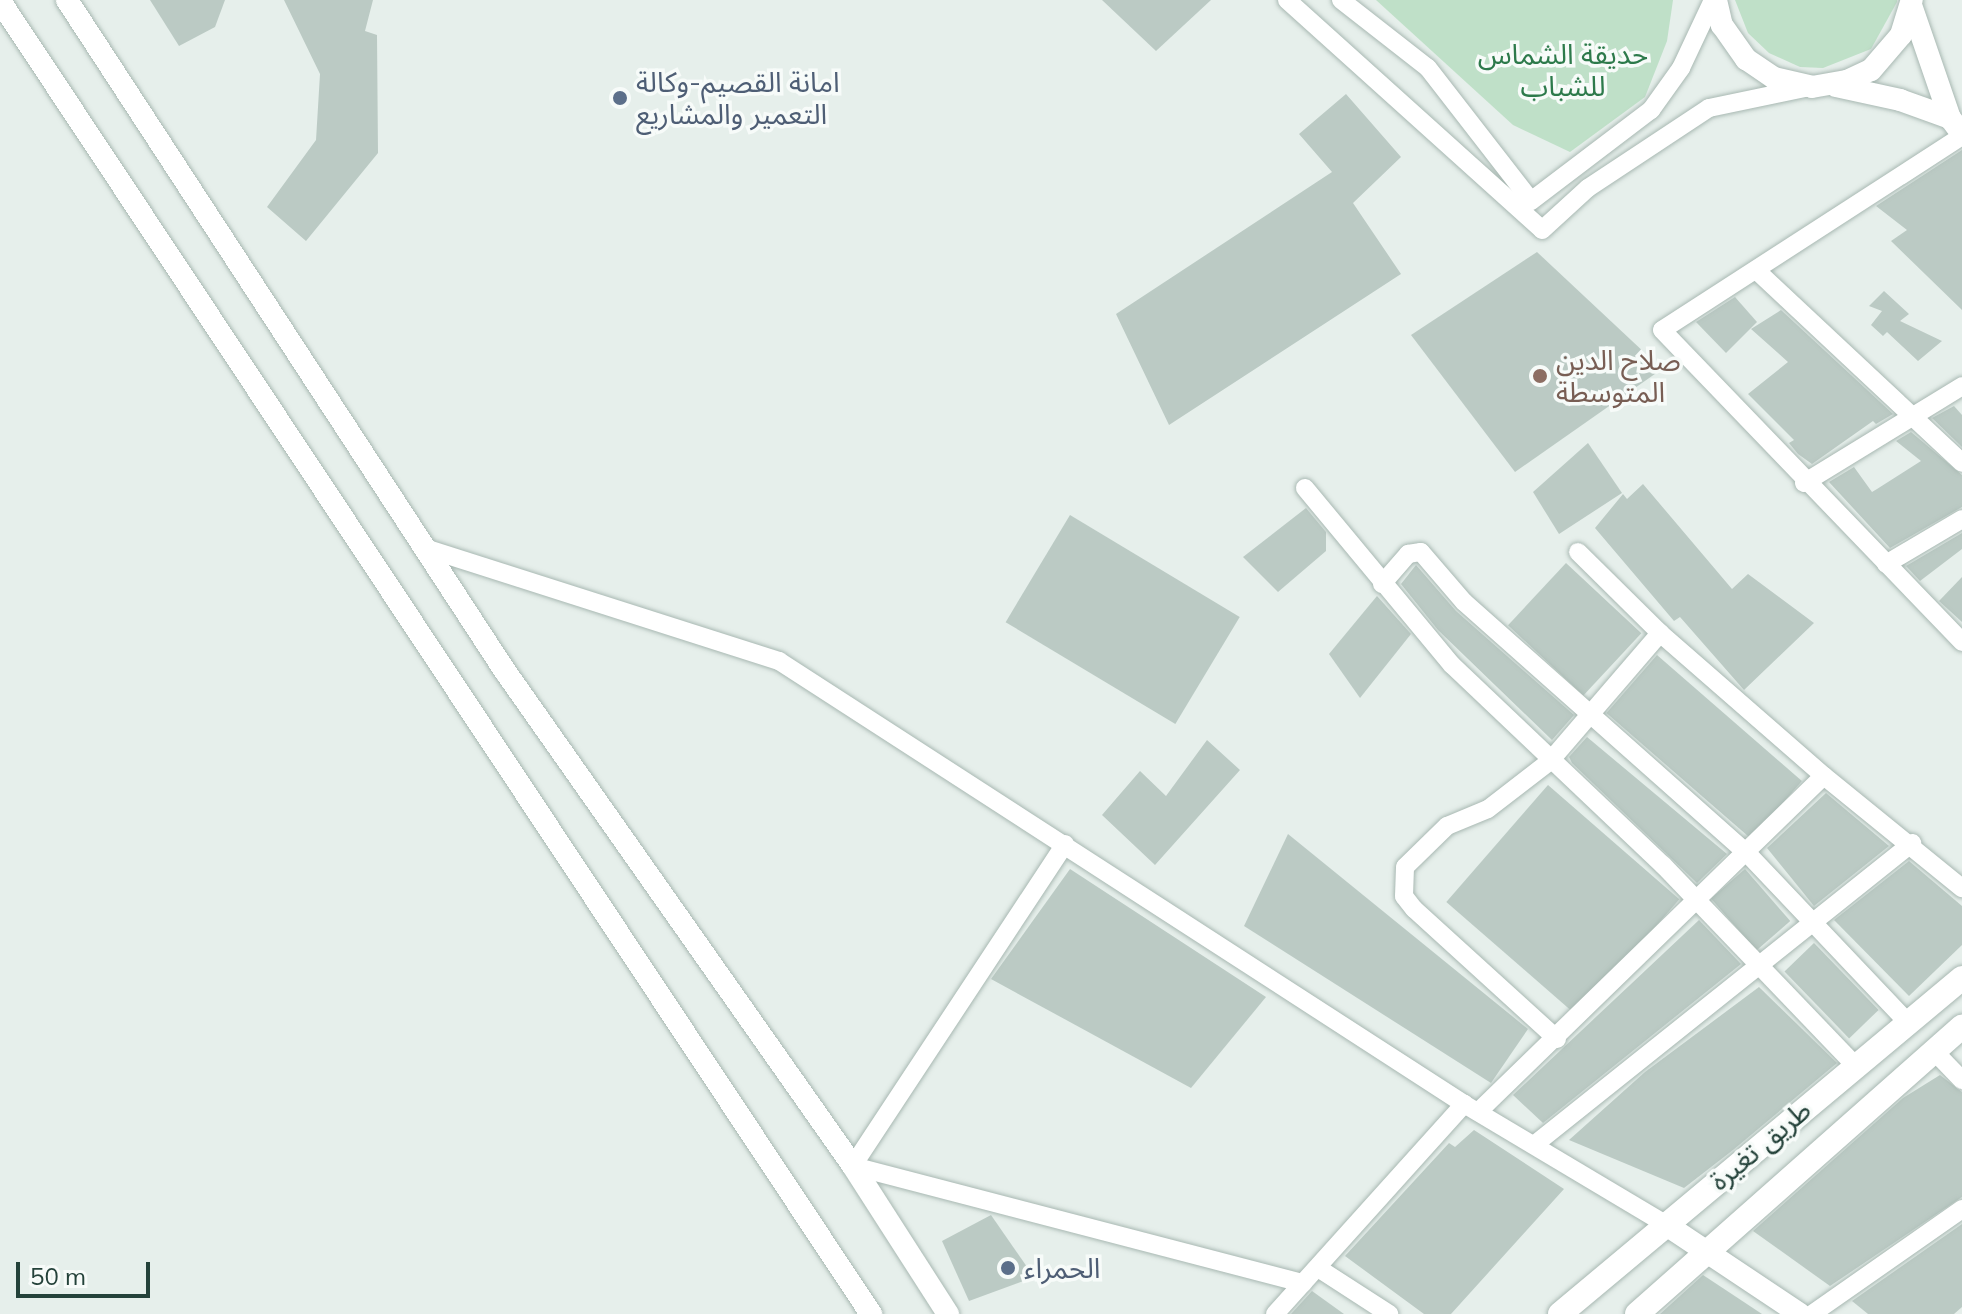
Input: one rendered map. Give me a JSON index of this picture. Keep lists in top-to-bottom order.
{
  "streets": {
    "main road": ["طريق تغيرة"]
  },
  "parks": ["حديقة الشماس للشباب"],
  "places": ["امانة القصيم-وكالة التعمير والمشاريع", "صلاح الدين المتوسطة", "الحمراء"],
  "scale_bar": "50 m"
}
